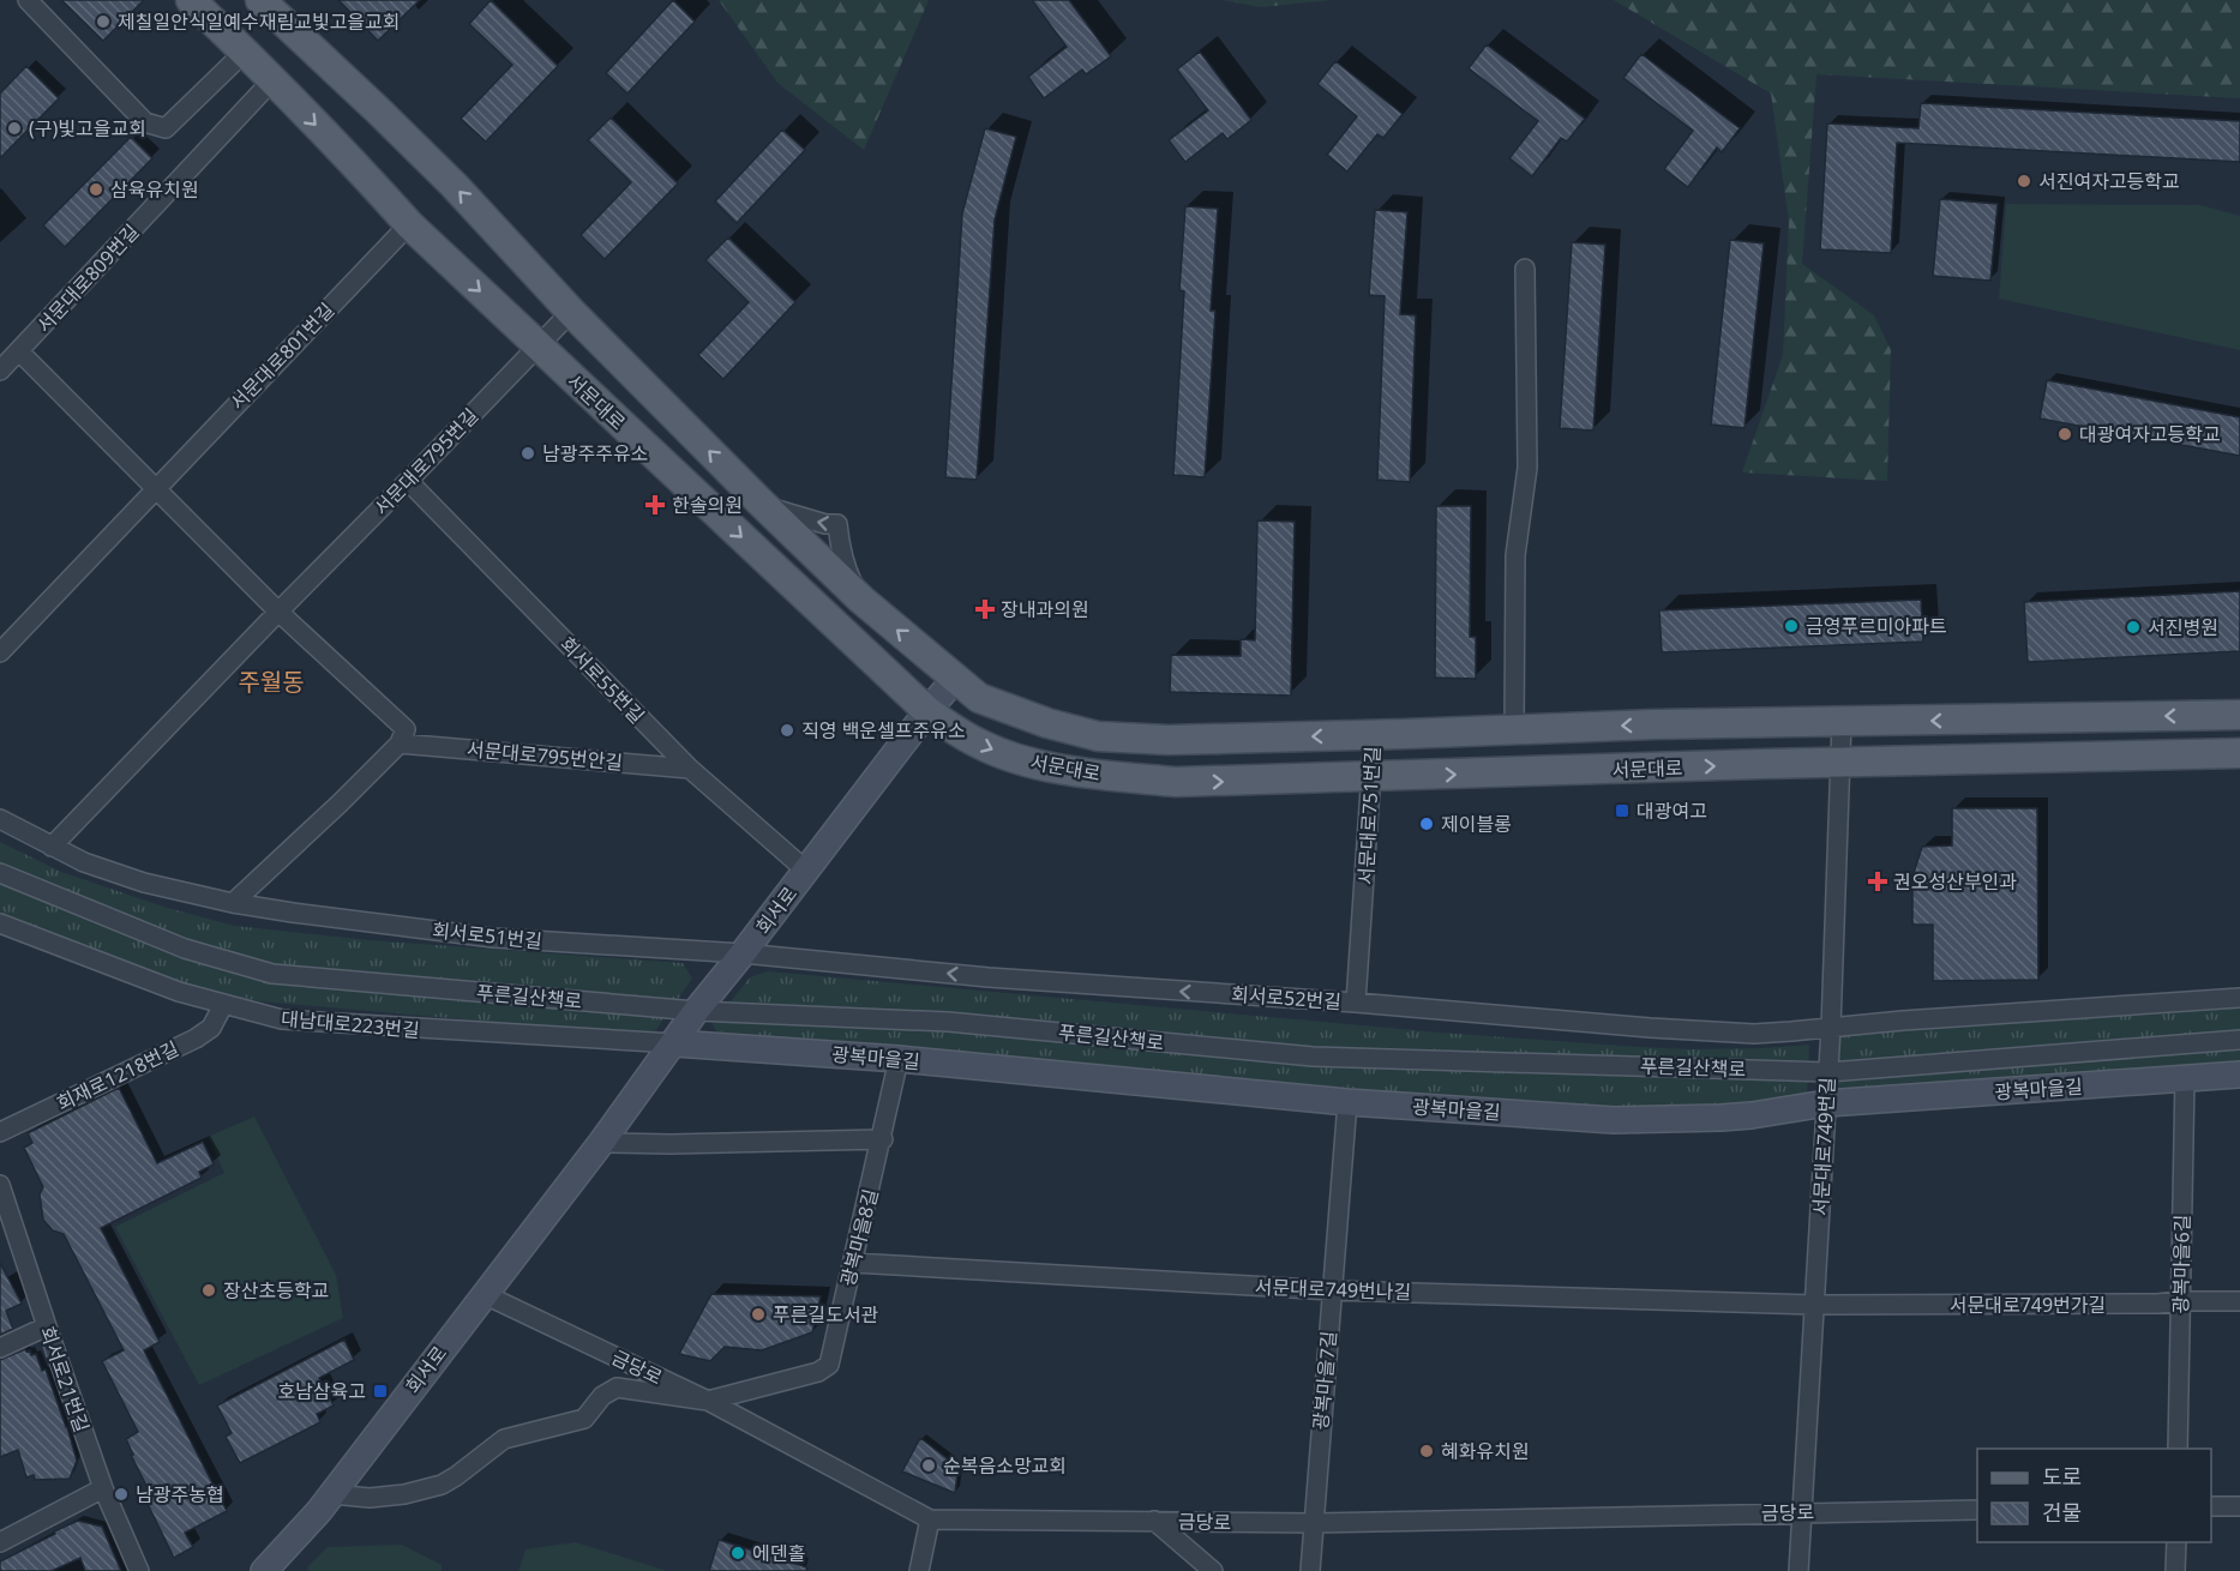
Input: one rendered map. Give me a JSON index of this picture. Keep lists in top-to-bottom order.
{
  "streets": {
    "main road": ["서문대로"],
    "street": [
      "서문대로809번길",
      "서문대로801번길",
      "서문대로795번길",
      "회서로55번길",
      "서문대로795번안길",
      "서문대로751번길",
      "회서로",
      "회서로51번길",
      "푸른길산책로",
      "회서로52번길",
      "대남대로223번길",
      "광복마을길",
      "회재로1218번길",
      "서문대로749번길",
      "광복마을8길",
      "광복마을6길",
      "서문대로749번나길",
      "서문대로749번가길",
      "금당로",
      "회서로21번길",
      "광복마을7길"
    ]
  },
  "crossings": [
    ["서문대로809번길", "서문대로"],
    ["서문대로801번길", "서문대로"],
    ["서문대로", "서문대로795번길"],
    ["서문대로", "서문대로751번길"],
    ["서문대로", "회서로"],
    ["서문대로", "서문대로749번길"],
    ["서문대로795번길", "회서로55번길"],
    ["서문대로795번길", "회서로51번길"],
    ["회서로55번길", "서문대로795번안길"],
    ["회서로55번길", "회서로"],
    ["서문대로751번길", "회서로52번길"],
    ["회서로", "회서로51번길"],
    ["회서로", "푸른길산책로"],
    ["회서로", "회서로52번길"],
    ["회서로", "대남대로223번길"],
    ["회서로", "광복마을길"],
    ["회서로", "금당로"],
    ["회서로51번길", "회서로52번길"],
    ["푸른길산책로", "서문대로749번길"],
    ["회서로52번길", "서문대로749번길"],
    ["대남대로223번길", "광복마을길"],
    ["대남대로223번길", "회재로1218번길"],
    ["광복마을길", "서문대로749번길"],
    ["광복마을길", "광복마을8길"],
    ["광복마을길", "광복마을6길"],
    ["광복마을길", "광복마을7길"],
    ["서문대로749번길", "서문대로749번나길"],
    ["서문대로749번길", "서문대로749번가길"],
    ["서문대로749번길", "금당로"],
    ["광복마을8길", "서문대로749번나길"],
    ["광복마을8길", "금당로"],
    ["광복마을6길", "서문대로749번가길"],
    ["서문대로749번나길", "서문대로749번가길"],
    ["서문대로749번나길", "광복마을7길"],
    ["금당로", "광복마을7길"]
  ],
  "one_way": ["회서로52번길"],
  "districts": ["주월동"],
  "places": {
    "other": [
      "제칠일안식일예수재림교빛고을교회",
      "(구)빛고을교회",
      "서진여자고등학교",
      "삼육유치원",
      "대광여자고등학교",
      "남광주주유소",
      "금영푸르미아파트",
      "서진병원",
      "직영 백운셀프주유소",
      "제이블롱",
      "장산초등학교",
      "푸른길도서관",
      "혜화유치원",
      "순복음소망교회",
      "남광주농협",
      "에덴홀"
    ],
    "health": ["한솔의원", "장내과의원", "권오성산부인과"],
    "transit": ["대광여고", "호남삼육고"]
  },
  "legend": ["도로", "건물"]
}
